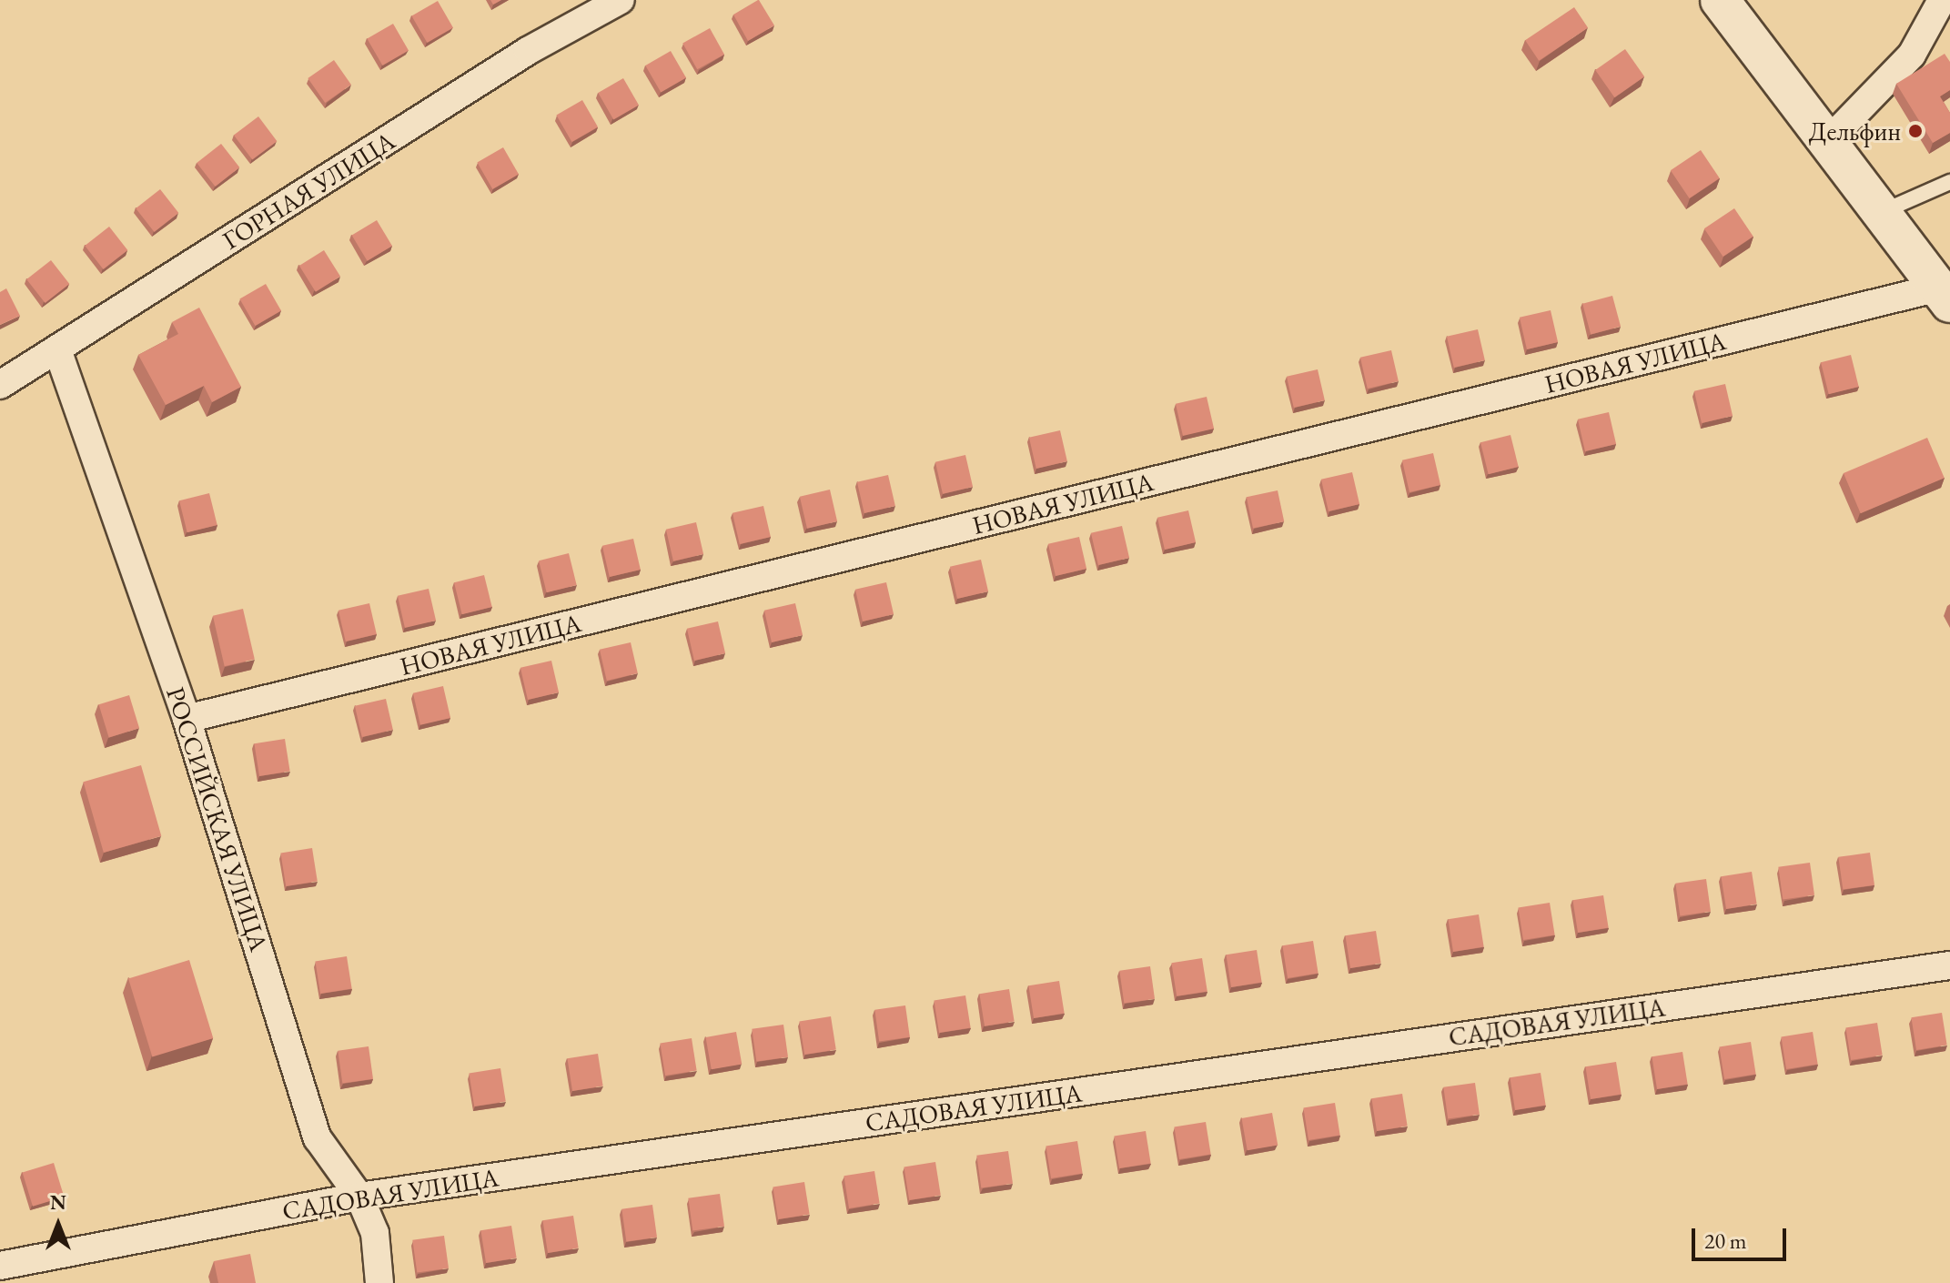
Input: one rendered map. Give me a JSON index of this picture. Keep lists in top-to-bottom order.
{
  "streets": {
    "street": [
      "ГОРНАЯ УЛИЦА",
      "НОВАЯ УЛИЦА",
      "РОССИЙСКАЯ УЛИЦА",
      "САДОВАЯ УЛИЦА"
    ]
  },
  "crossings": [
    ["ГОРНАЯ УЛИЦА", "РОССИЙСКАЯ УЛИЦА"],
    ["НОВАЯ УЛИЦА", "РОССИЙСКАЯ УЛИЦА"],
    ["РОССИЙСКАЯ УЛИЦА", "САДОВАЯ УЛИЦА"]
  ],
  "places": ["Дельфин"],
  "scale_bar": "20 m",
  "north": "top"
}
